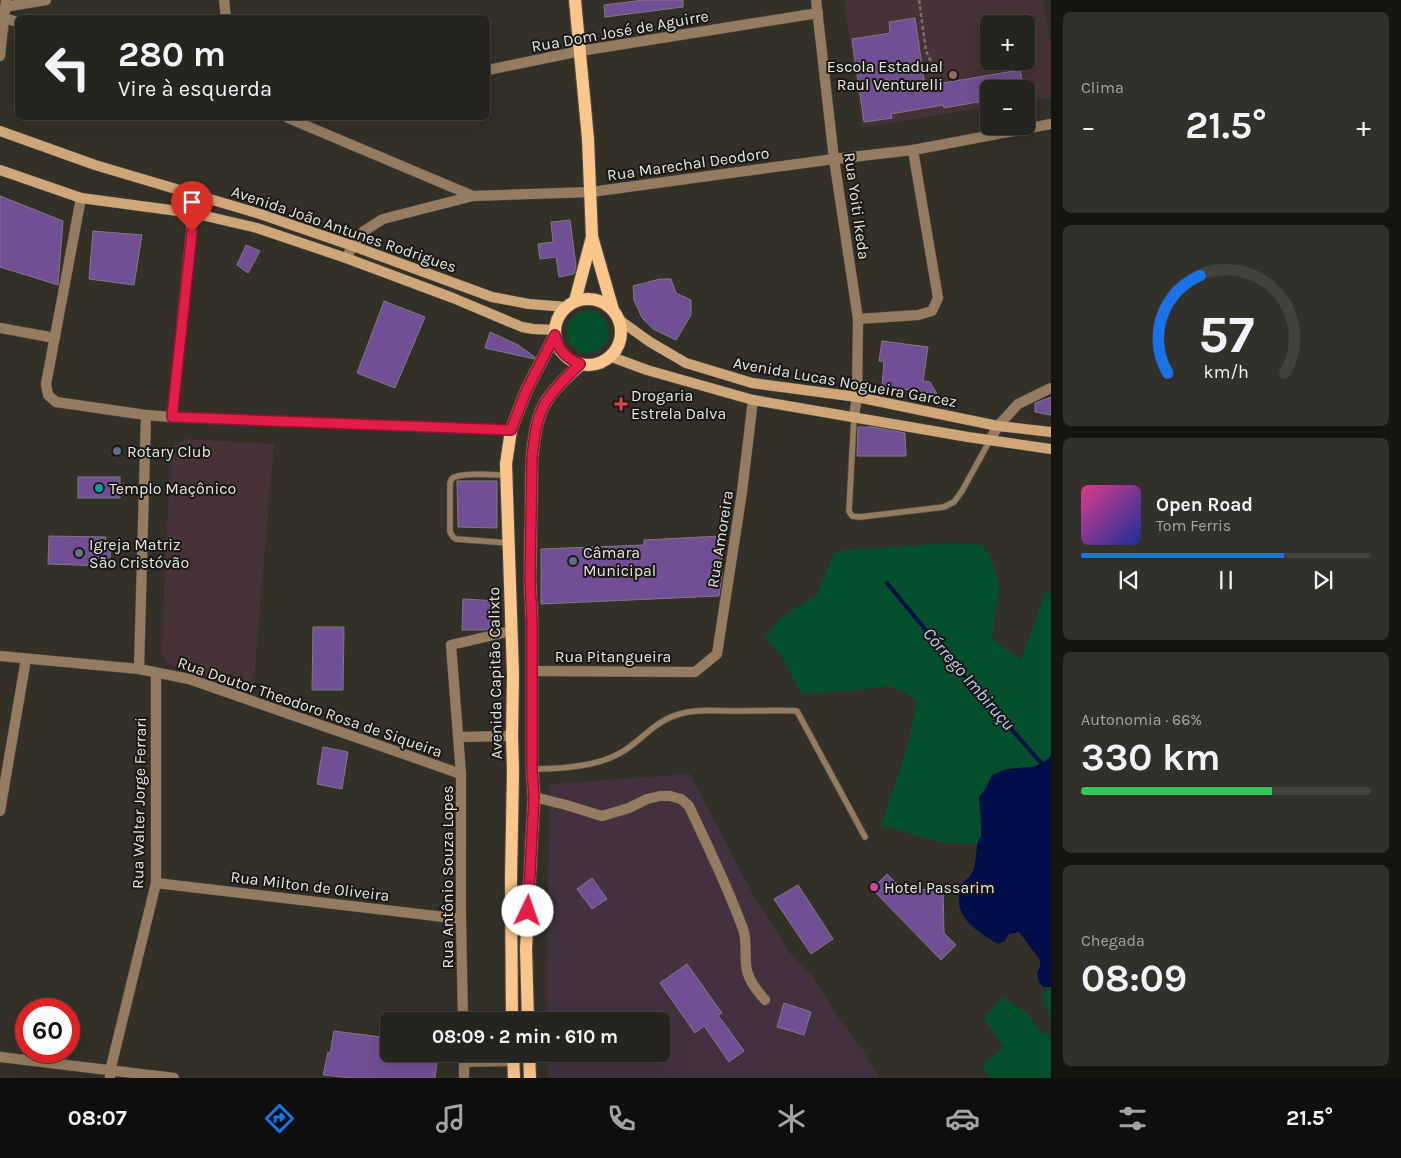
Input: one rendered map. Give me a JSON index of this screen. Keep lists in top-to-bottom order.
{
  "streets": {
    "main road": ["Avenida Capitão Calixto"],
    "street": [
      "Rua Dom José de Aguirre",
      "Rua Marechal Deodoro",
      "Rua Yoiti Ikeda",
      "Avenida João Antunes Rodrigues",
      "Avenida Lucas Nogueira Garcez",
      "Rua Amoreira",
      "Rua Pitangueira",
      "Rua Doutor Theodoro Rosa de Siqueira",
      "Rua Walter Jorge Ferrari",
      "Rua Antônio Souza Lopes",
      "Rua Milton de Oliveira"
    ]
  },
  "crossings": [
    ["Rua Dom José de Aguirre", "Rua Yoiti Ikeda"],
    ["Rua Marechal Deodoro", "Rua Yoiti Ikeda"],
    ["Rua Marechal Deodoro", "Avenida João Antunes Rodrigues"],
    ["Rua Yoiti Ikeda", "Avenida Lucas Nogueira Garcez"],
    ["Avenida João Antunes Rodrigues", "Avenida Lucas Nogueira Garcez"],
    ["Avenida João Antunes Rodrigues", "Avenida Capitão Calixto"],
    ["Avenida Lucas Nogueira Garcez", "Rua Amoreira"],
    ["Avenida Lucas Nogueira Garcez", "Avenida Capitão Calixto"],
    ["Rua Amoreira", "Rua Pitangueira"],
    ["Avenida Capitão Calixto", "Rua Antônio Souza Lopes"],
    ["Rua Doutor Theodoro Rosa de Siqueira", "Rua Walter Jorge Ferrari"],
    ["Rua Doutor Theodoro Rosa de Siqueira", "Rua Antônio Souza Lopes"],
    ["Rua Walter Jorge Ferrari", "Rua Milton de Oliveira"],
    ["Rua Antônio Souza Lopes", "Rua Milton de Oliveira"]
  ],
  "water": ["Córrego Imbiruçu"],
  "places": {
    "other": [
      "Escola Estadual Raul Venturelli",
      "Rotary Club",
      "Templo Maçônico",
      "Igreja Matriz São Cristóvão",
      "Câmara Municipal",
      "Hotel Passarim"
    ],
    "health": ["Drogaria Estrela Dalva"]
  },
  "page": {
    "tile": [
      "Clima",
      ["Autonomia · 66%", "330 km"],
      ["Chegada", "08:09"]
    ],
    "map_buttons": ["+", "−"],
    "turn": ["280 m", "Vire à esquerda"],
    "heat": ["−", "21.5°", "+"],
    "song": ["Open Road", "Tom Ferris"],
    "limit": "60",
    "trip": "08:09 · 2 min · 610 m",
    "tabs": ["08:07", "21.5°"],
    "gauge": ["57", "km/h"]
  }
}
